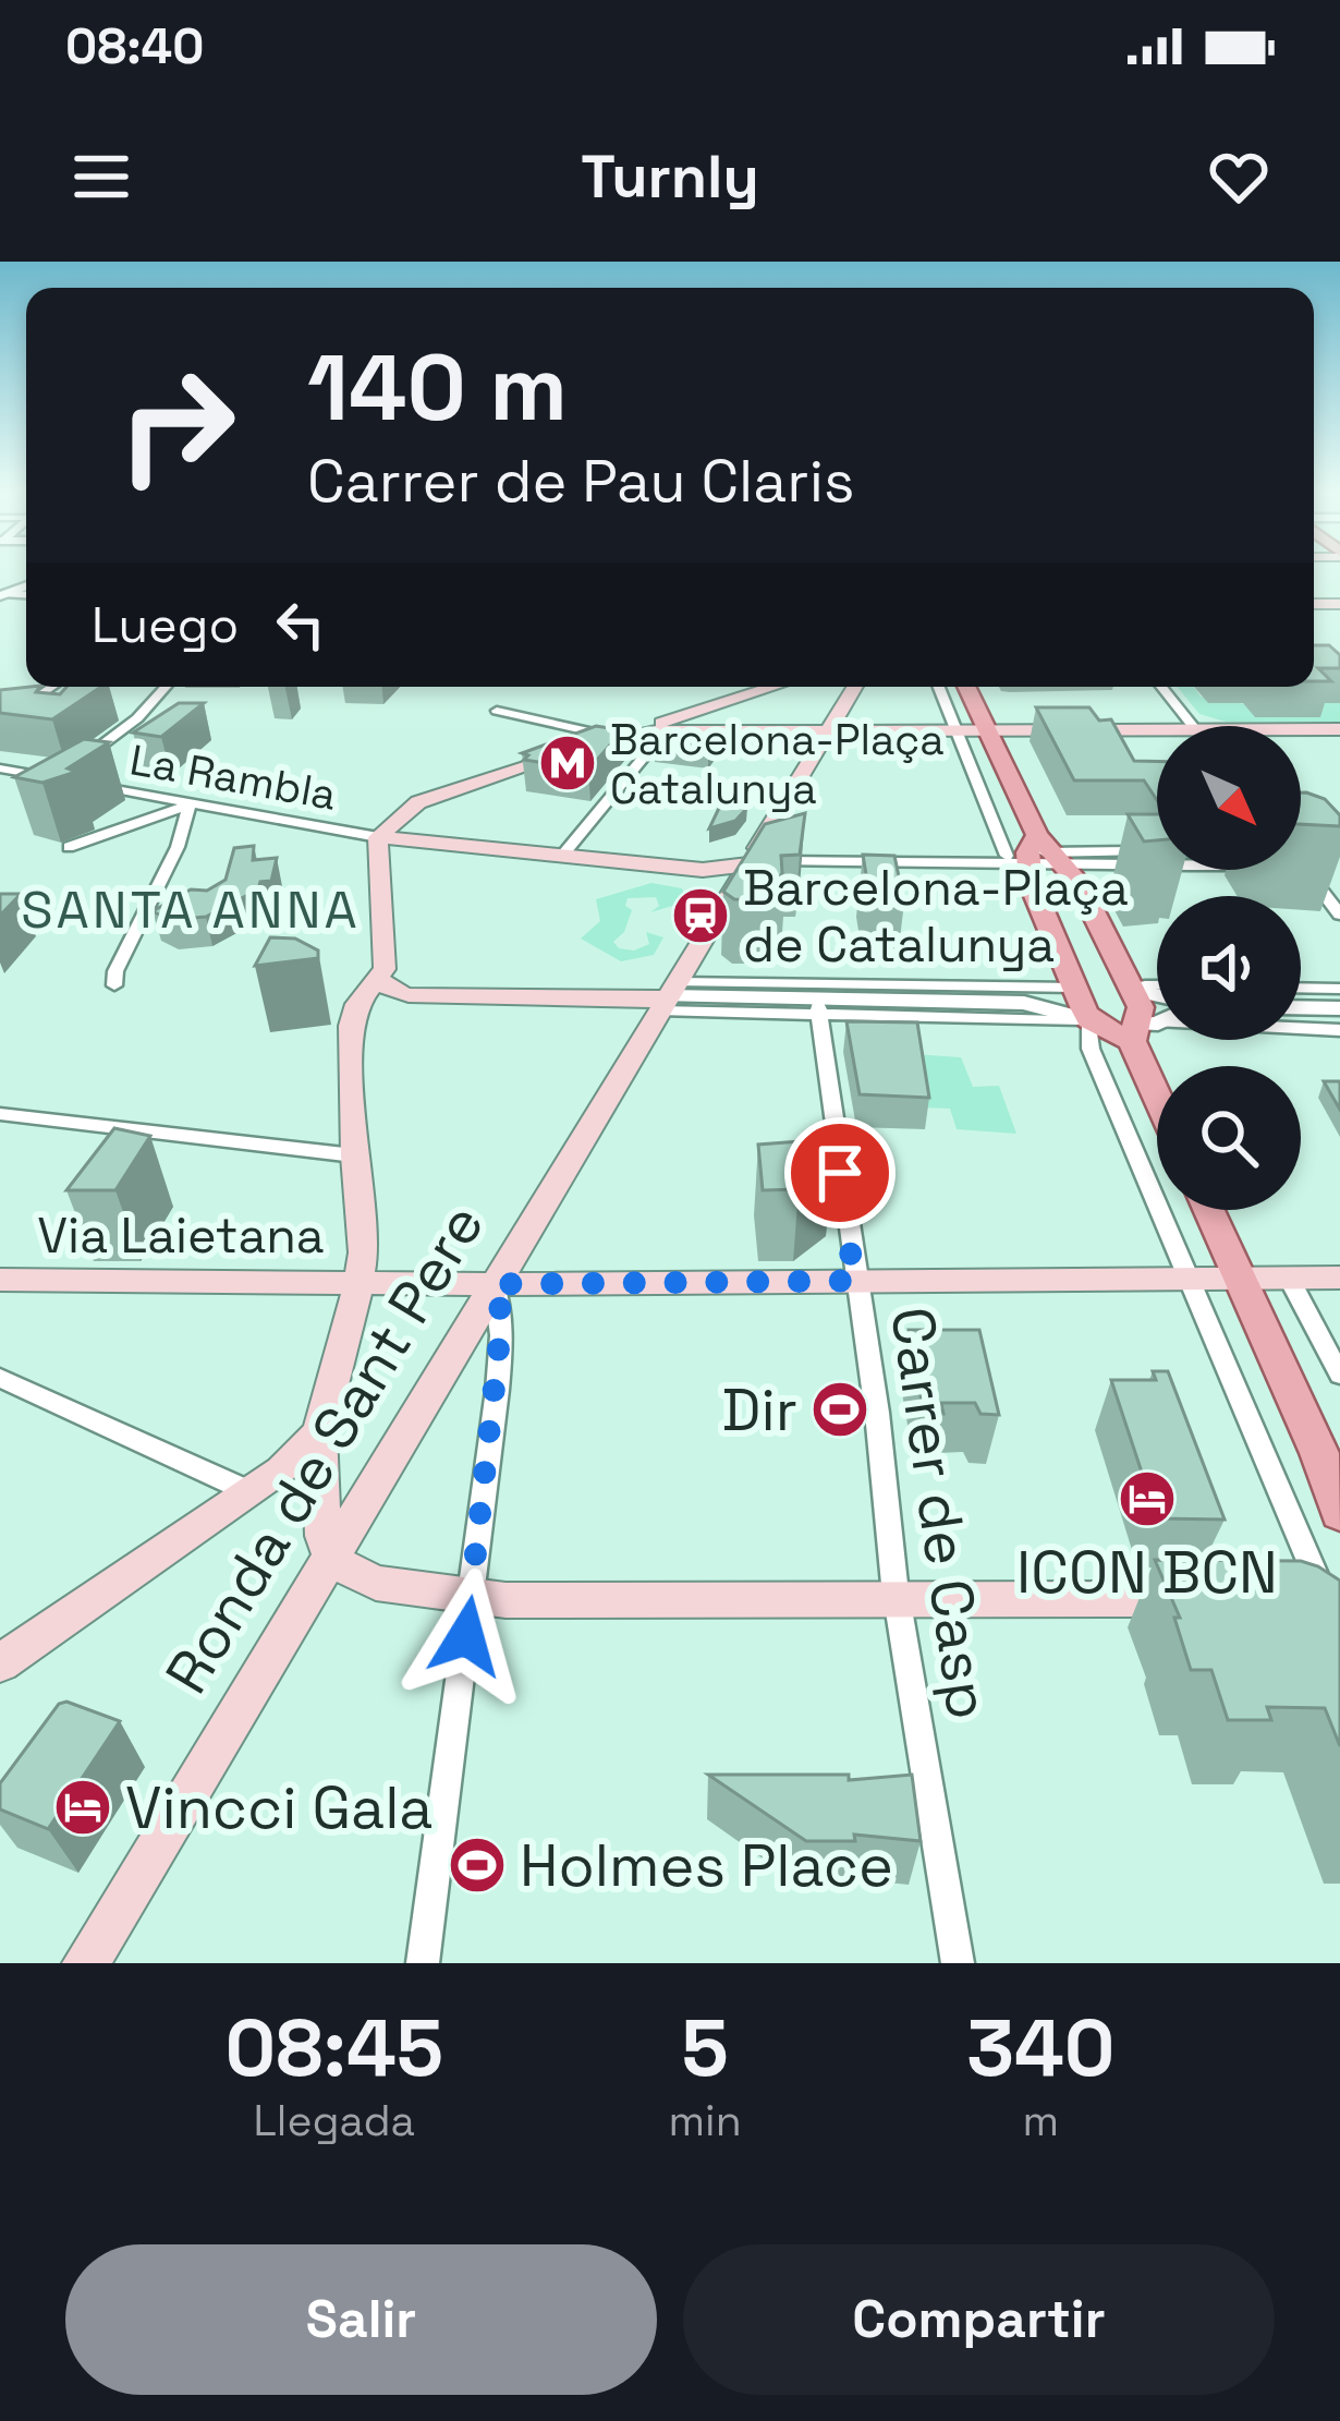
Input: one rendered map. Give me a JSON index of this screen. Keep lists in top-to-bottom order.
{
  "streets": {
    "main road": ["Via Laietana", "Ronda de Sant Pere"],
    "street": ["La Rambla", "Carrer de Casp"]
  },
  "crossings": [
    ["Via Laietana", "Ronda de Sant Pere"],
    ["Via Laietana", "Carrer de Casp"]
  ],
  "districts": ["SANTA ANNA"],
  "places": {
    "metro station": ["Barcelona-Plaça Catalunya"],
    "station": ["Barcelona-Plaça de Catalunya"],
    "sports": ["Dir", "Holmes Place"],
    "hotel": ["ICON BCN", "Vincci Gala"]
  },
  "north": "bottom right",
  "page": {
    "status": "08:40",
    "header": "Turnly",
    "turn": ["140 m", "Carrer de Pau Claris"],
    "then": "Luego",
    "eta": [
      "08:45",
      "Llegada",
      "5",
      "min",
      "340",
      "m"
    ],
    "buttons": ["Salir", "Compartir"]
  }
}
